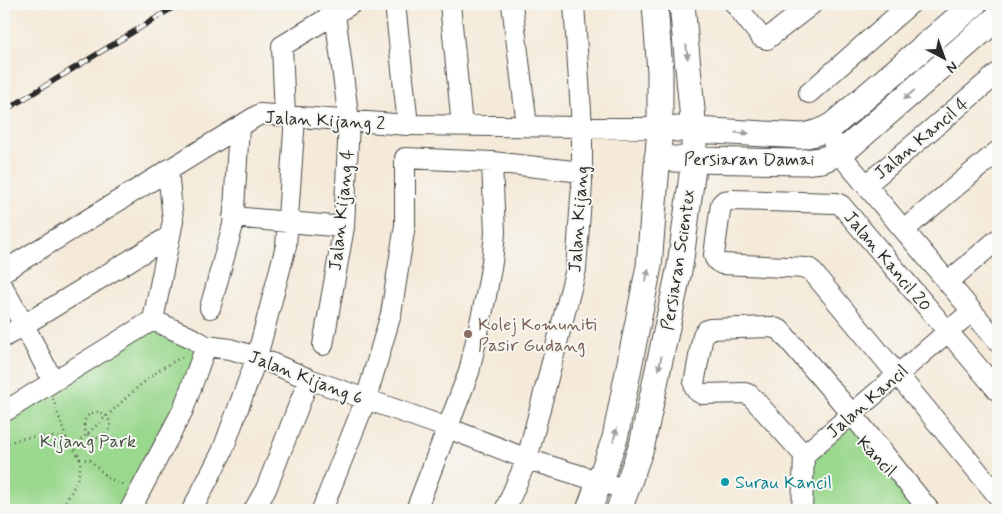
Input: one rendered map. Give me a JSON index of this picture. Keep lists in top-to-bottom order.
{
  "streets": {
    "main road": ["Persiaran Damai", "Persiaran Scientex"],
    "street": [
      "Jalan Kijang 2",
      "Jalan Kancil 4",
      "Jalan Kijang 4",
      "Jalan Kijang",
      "Jalan Kancil 20",
      "Jalan Kijang 6",
      "Jalan Kancil"
    ]
  },
  "crossings": [
    ["Jalan Kijang 2", "Persiaran Damai"],
    ["Jalan Kijang 2", "Jalan Kijang 4"],
    ["Jalan Kijang 2", "Jalan Kijang"],
    ["Jalan Kijang 2", "Persiaran Scientex"],
    ["Persiaran Damai", "Persiaran Scientex"],
    ["Jalan Kijang", "Jalan Kijang 6"],
    ["Persiaran Scientex", "Jalan Kijang 6"],
    ["Jalan Kancil 20", "Jalan Kancil"]
  ],
  "parks": ["Kijang Park"],
  "places": ["Kolej Komuniti Pasir Gudang", "Surau Kancil"],
  "north": "bottom right"
}
